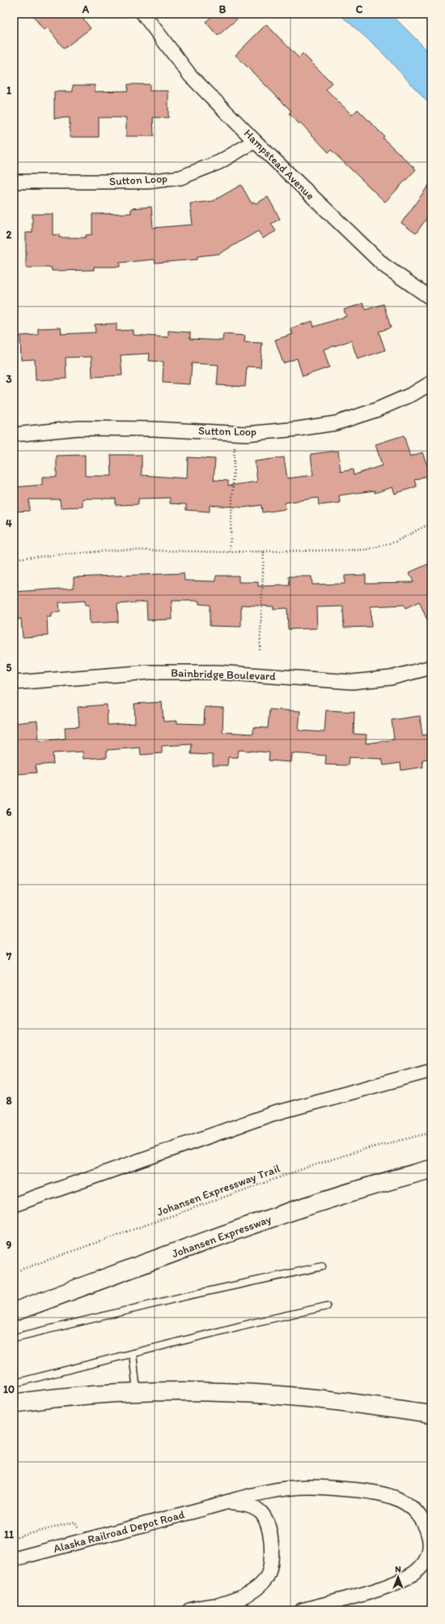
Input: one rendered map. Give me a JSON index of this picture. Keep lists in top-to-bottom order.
{
  "streets": {
    "highway": ["Johansen Expressway"],
    "street": [
      "Hampstead Avenue",
      "Sutton Loop",
      "Bainbridge Boulevard",
      "Alaska Railroad Depot Road"
    ],
    "path": ["Johansen Expressway Trail"]
  },
  "crossings": [
    ["Hampstead Avenue", "Sutton Loop"]
  ],
  "north": "top",
  "grid": {
    "columns": ["A", "B", "C"],
    "rows": [
      "1",
      "2",
      "3",
      "4",
      "5",
      "6",
      "7",
      "8",
      "9",
      "10",
      "11"
    ]
  }
}
